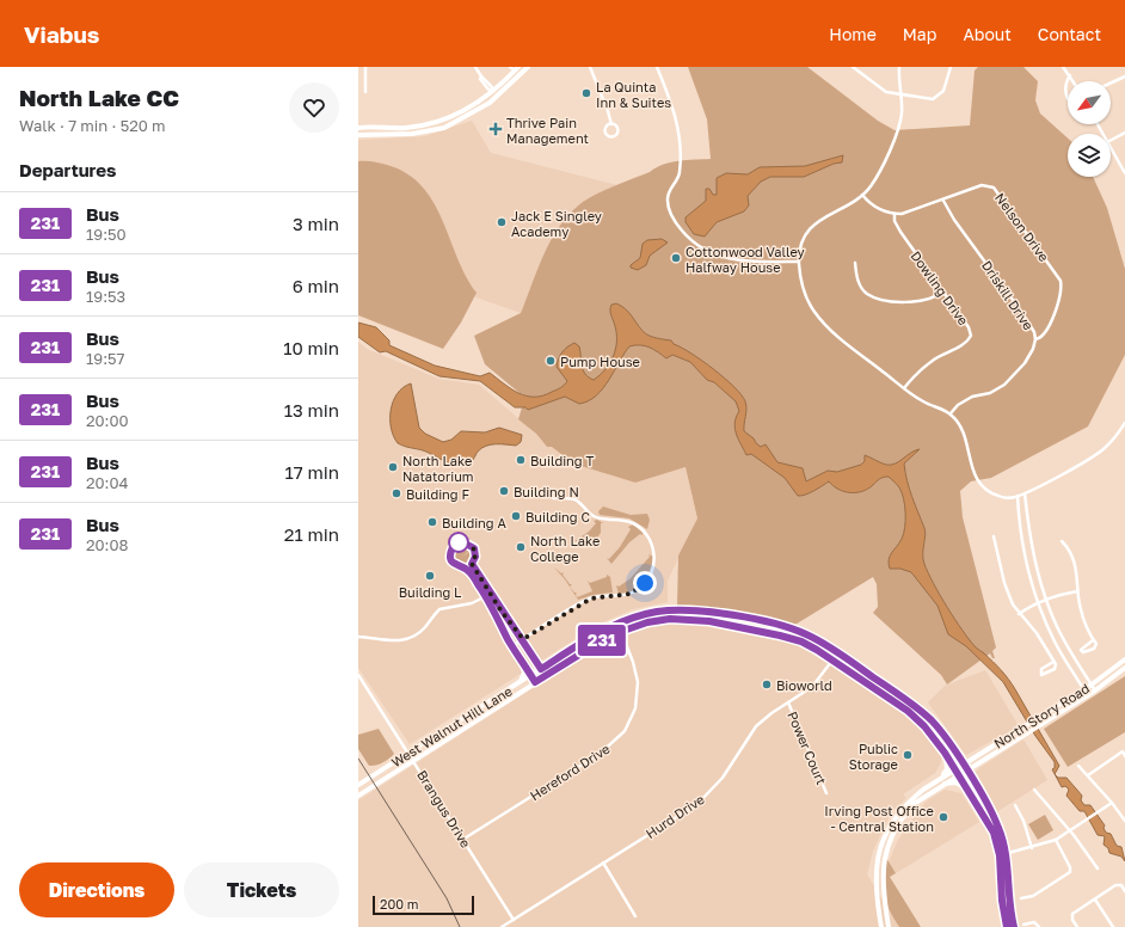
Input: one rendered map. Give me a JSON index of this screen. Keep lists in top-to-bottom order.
{
  "streets": {
    "main road": ["North Story Road", "West Walnut Hill Lane"],
    "street": [
      "Nelson Drive",
      "Dowling Drive",
      "Driskill Drive",
      "Power Court",
      "Hereford Drive",
      "Brangus Drive",
      "Hurd Drive"
    ]
  },
  "crossings": [
    ["Nelson Drive", "Dowling Drive"],
    ["Nelson Drive", "Driskill Drive"],
    ["North Story Road", "West Walnut Hill Lane"],
    ["West Walnut Hill Lane", "Hereford Drive"],
    ["West Walnut Hill Lane", "Brangus Drive"],
    ["West Walnut Hill Lane", "Hurd Drive"],
    ["Power Court", "Hurd Drive"],
    ["Hereford Drive", "Brangus Drive"],
    ["Brangus Drive", "Hurd Drive"]
  ],
  "places": {
    "other": [
      "La Quinta Inn & Suites",
      "Jack E Singley Academy",
      "Cottonwood Valley Halfway House",
      "Pump House",
      "Building T",
      "North Lake Natatorium",
      "Building N",
      "Building F",
      "Building C",
      "Building A",
      "North Lake College",
      "Building L",
      "Bioworld",
      "Public Storage",
      "Irving Post Office - Central Station"
    ],
    "health": ["Thrive Pain Management"]
  },
  "lines": ["bus line 231"],
  "scale_bar": "200 m",
  "north": "bottom left",
  "page": {
    "header": "Viabus",
    "nav": [
      "Home",
      "Map",
      "About",
      "Contact"
    ],
    "heading": [
      ["North Lake CC", "Walk · 7 min · 520 m"],
      "Departures"
    ],
    "on_map": "231",
    "list": [
      {
        "mark": "231",
        "name": "Bus",
        "note": "19:50",
        "value": "3 min"
      },
      {
        "mark": "231",
        "name": "Bus",
        "note": "19:53",
        "value": "6 min"
      },
      {
        "mark": "231",
        "name": "Bus",
        "note": "19:57",
        "value": "10 min"
      },
      {
        "mark": "231",
        "name": "Bus",
        "note": "20:00",
        "value": "13 min"
      },
      {
        "mark": "231",
        "name": "Bus",
        "note": "20:04",
        "value": "17 min"
      },
      {
        "mark": "231",
        "name": "Bus",
        "note": "20:08",
        "value": "21 min"
      }
    ],
    "buttons": ["Directions", "Tickets"],
    "scale": "200 m"
  }
}
